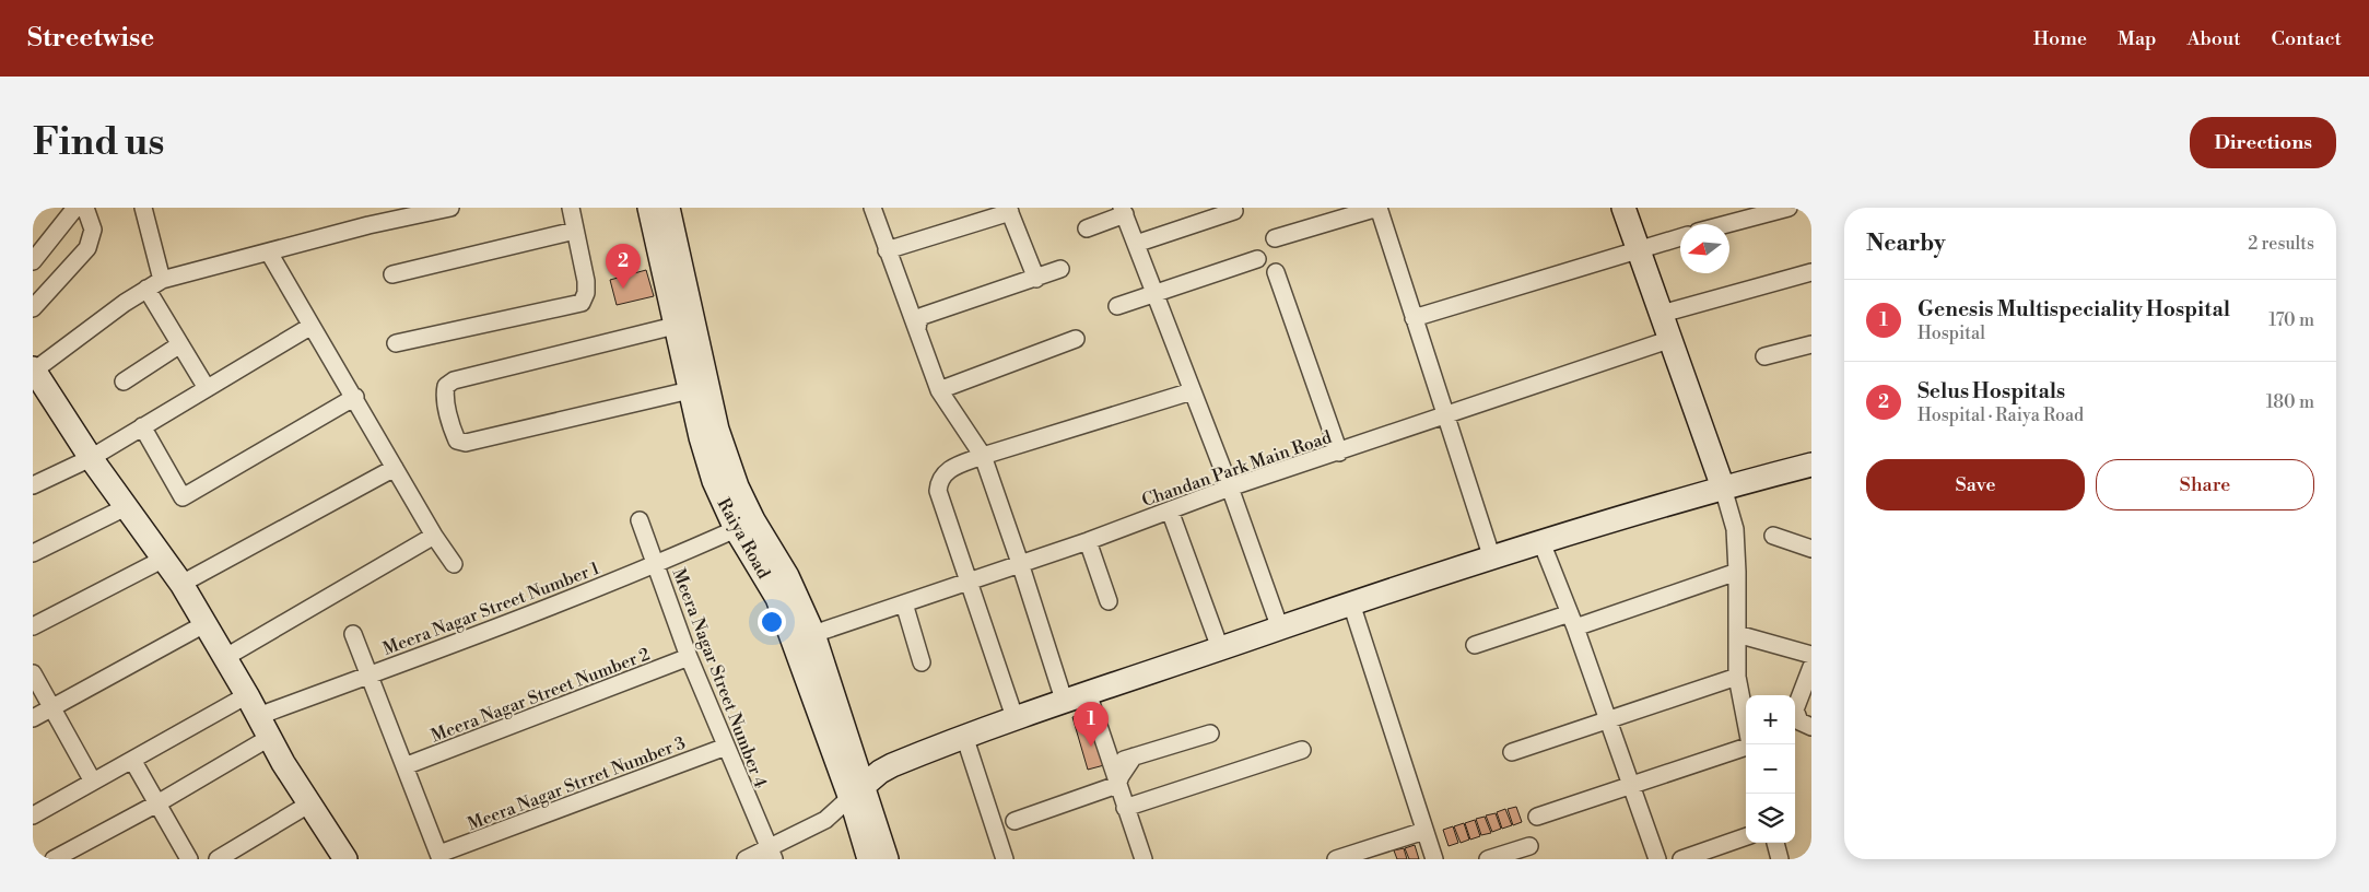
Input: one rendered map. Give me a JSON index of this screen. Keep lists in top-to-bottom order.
{
  "streets": {
    "street": [
      "Chandan Park Main Road",
      "Raiya Road",
      "Meera Nagar Street Number 1",
      "Meera Nagar Street Number 4",
      "Meera Nagar Street Number 2",
      "Meera Nagar Strret Number 3"
    ]
  },
  "crossings": [
    ["Chandan Park Main Road", "Raiya Road"],
    ["Raiya Road", "Meera Nagar Street Number 1"],
    ["Meera Nagar Street Number 1", "Meera Nagar Street Number 4"],
    ["Meera Nagar Street Number 4", "Meera Nagar Street Number 2"],
    ["Meera Nagar Street Number 4", "Meera Nagar Strret Number 3"]
  ],
  "north": "left",
  "page": {
    "header": "Streetwise",
    "nav": [
      "Home",
      "Map",
      "About",
      "Contact"
    ],
    "buttons": [
      "Directions",
      ["Save", "Share"]
    ],
    "title": "Find us",
    "heading": ["Nearby", "2 results"],
    "pins": ["2", "1"],
    "list": [
      {
        "mark": "1",
        "name": "Genesis Multispeciality Hospital",
        "note": "Hospital",
        "value": "170 m"
      },
      {
        "mark": "2",
        "name": "Selus Hospitals",
        "note": "Hospital · Raiya Road",
        "value": "180 m"
      }
    ],
    "map_buttons": ["+", "−"]
  }
}
